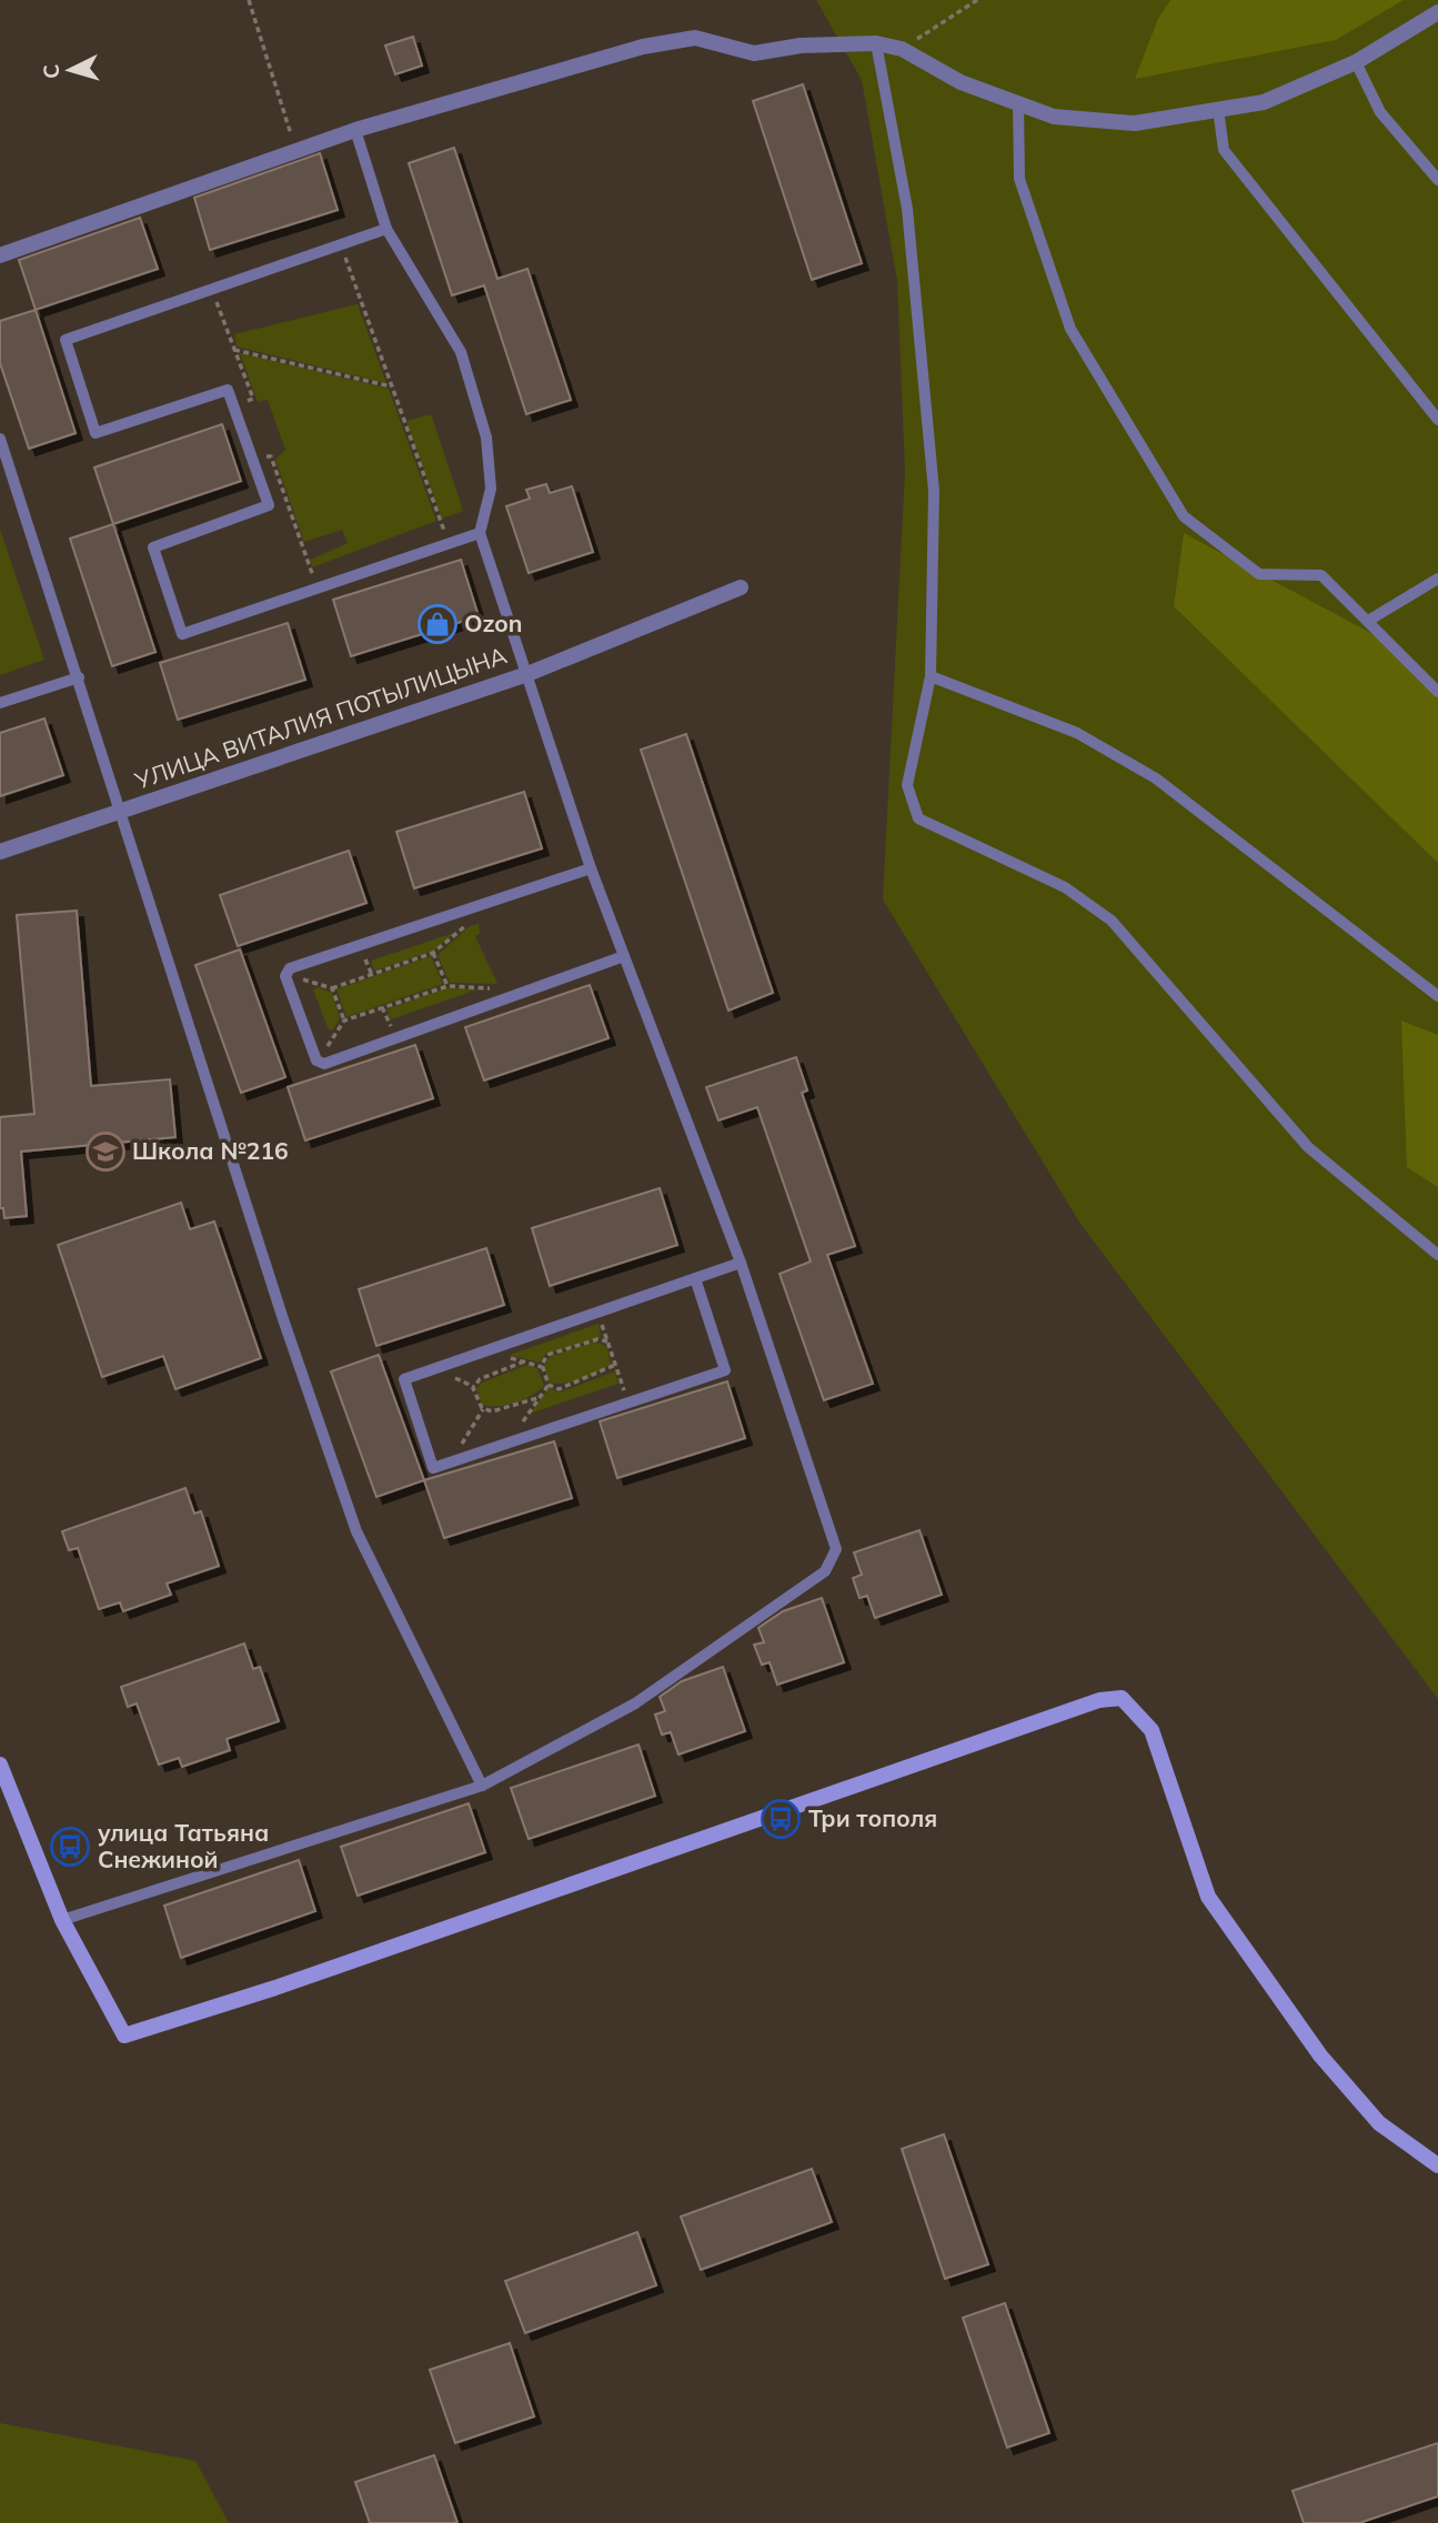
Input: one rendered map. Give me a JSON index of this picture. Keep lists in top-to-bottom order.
{
  "streets": {
    "street": ["УЛИЦА ВИТАЛИЯ ПОТЫЛИЦЫНА"]
  },
  "places": {
    "shop": ["Ozon"],
    "school or university": ["Школа №216"],
    "bus stop": ["Три тополя", "улица Татьяна Снежиной"]
  },
  "north": "left"
}
